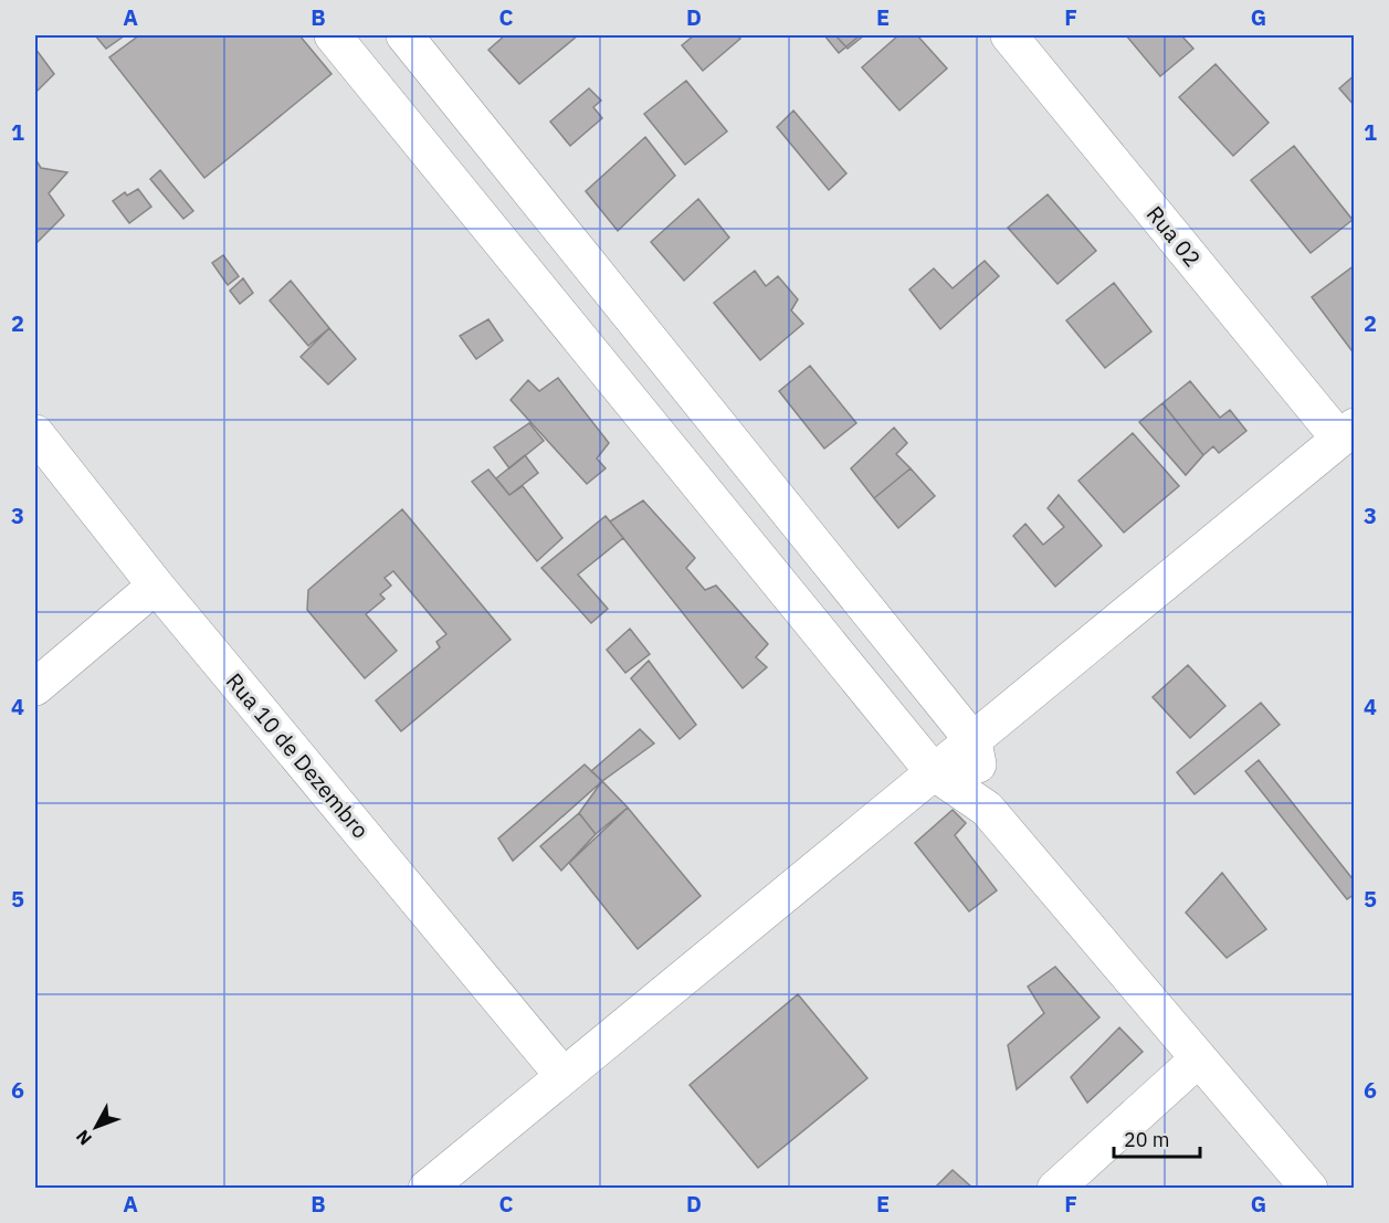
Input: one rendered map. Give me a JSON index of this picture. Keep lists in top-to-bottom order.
{
  "streets": {
    "street": ["Rua 02", "Rua 10 de Dezembro"]
  },
  "scale_bar": "20 m",
  "north": "bottom left",
  "grid": {
    "columns": [
      "A",
      "B",
      "C",
      "D",
      "E",
      "F",
      "G"
    ],
    "rows": [
      "1",
      "2",
      "3",
      "4",
      "5",
      "6"
    ]
  }
}
